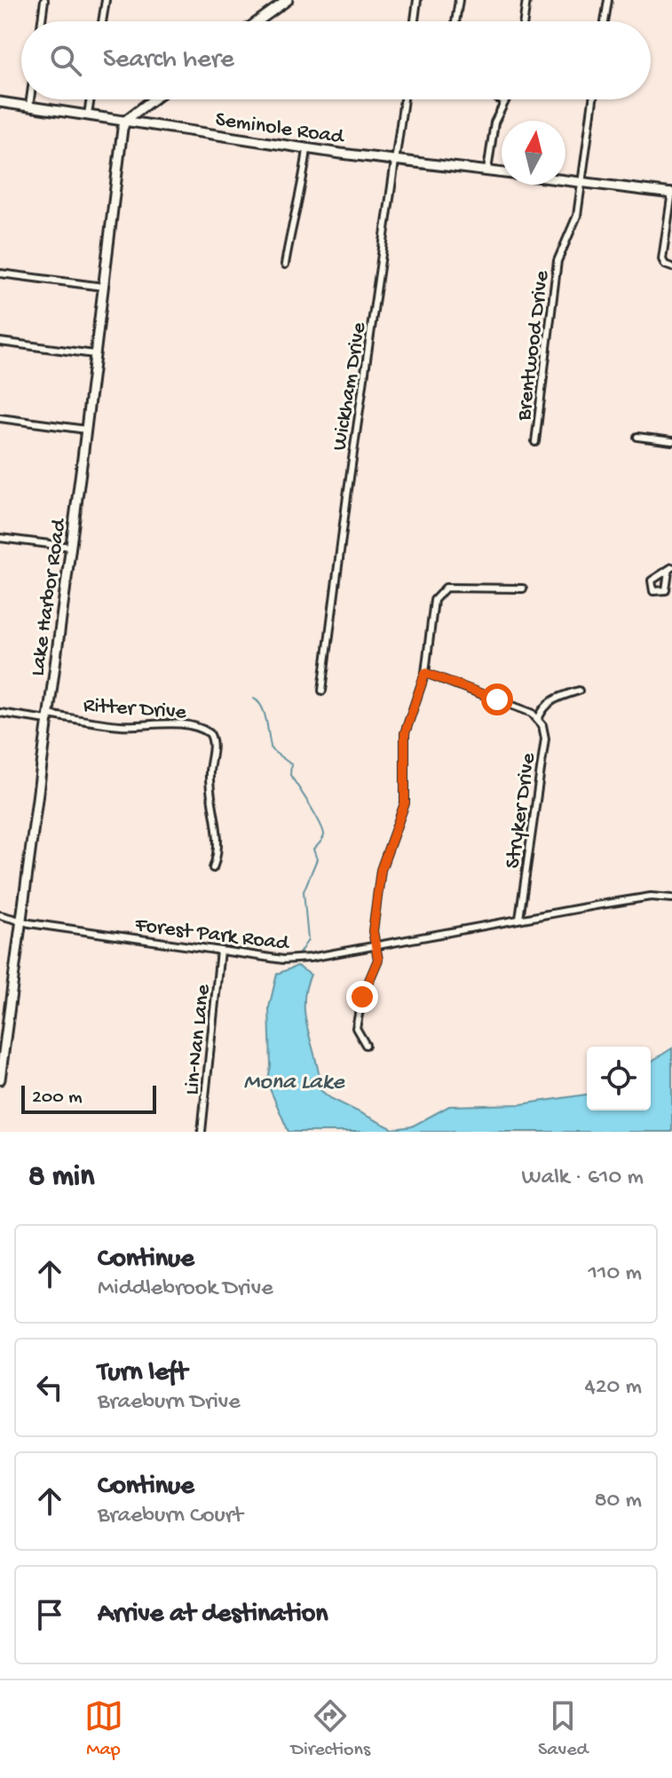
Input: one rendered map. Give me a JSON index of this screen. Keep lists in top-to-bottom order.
{
  "streets": {
    "street": [
      "Seminole Road",
      "Brentwood Drive",
      "Wickham Drive",
      "Lake Harbor Road",
      "Ritter Drive",
      "Stryker Drive",
      "Forest Park Road",
      "Lin-Nan Lane"
    ]
  },
  "crossings": [
    ["Seminole Road", "Brentwood Drive"],
    ["Seminole Road", "Wickham Drive"],
    ["Seminole Road", "Lake Harbor Road"],
    ["Lake Harbor Road", "Ritter Drive"],
    ["Lake Harbor Road", "Forest Park Road"],
    ["Stryker Drive", "Forest Park Road"],
    ["Forest Park Road", "Lin-Nan Lane"]
  ],
  "water": ["Mona Lake"],
  "scale_bar": "200 m",
  "north": "top",
  "page": {
    "search": "Search here",
    "scale": "200 m",
    "heading": ["8 min", "Walk · 610 m"],
    "list": [
      ["Continue", "Middlebrook Drive", "110 m"],
      ["Turn left", "Braeburn Drive", "420 m"],
      ["Continue", "Braeburn Court", "80 m"],
      "Arrive at destination"
    ],
    "nav": ["Map", "Directions", "Saved"]
  }
}
